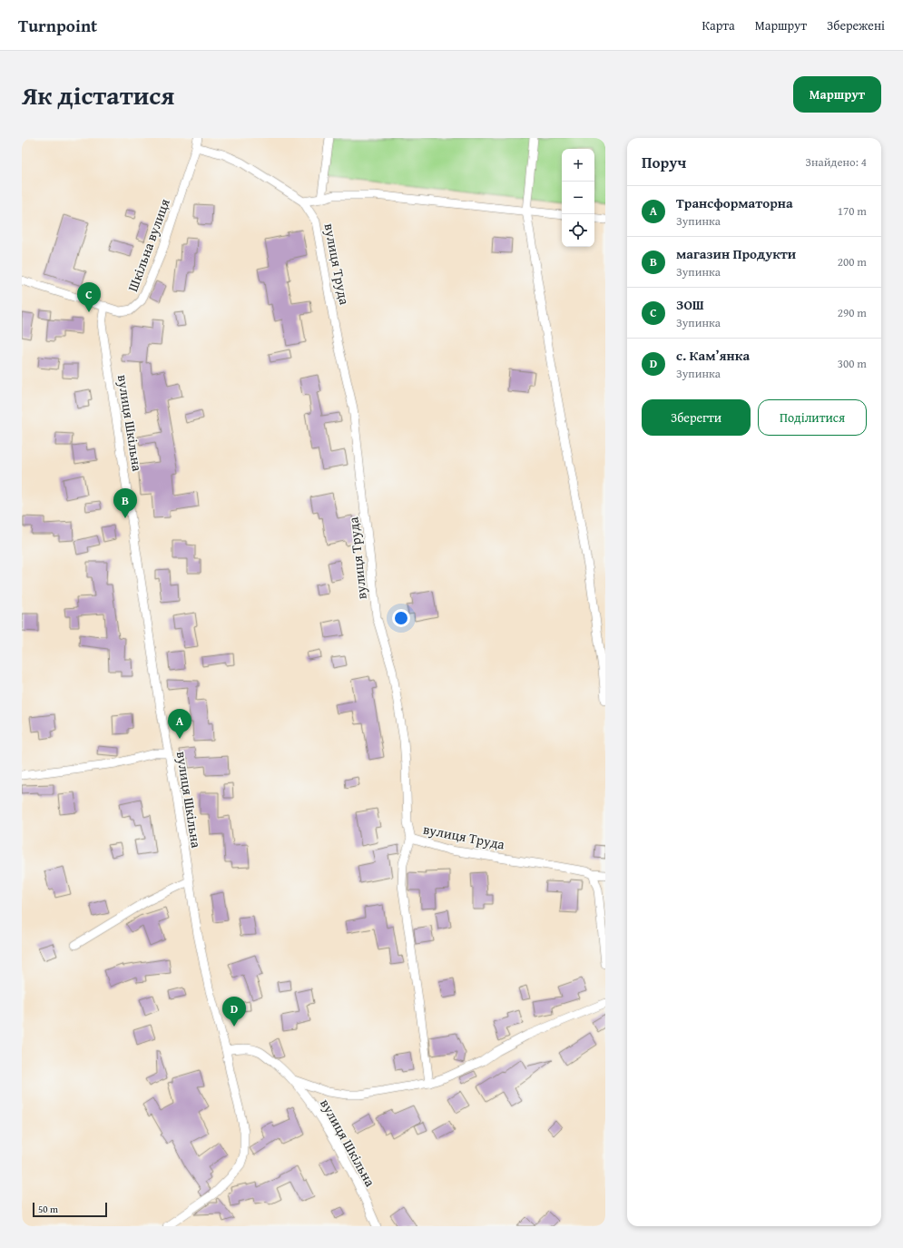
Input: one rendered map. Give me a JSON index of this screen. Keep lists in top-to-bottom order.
{
  "streets": {
    "street": ["Шкільна вулиця", "вулиця Труда", "вулиця Шкільна"]
  },
  "crossings": [
    ["Шкільна вулиця", "вулиця Труда"],
    ["Шкільна вулиця", "вулиця Шкільна"]
  ],
  "scale_bar": "50 m",
  "page": {
    "header": "Turnpoint",
    "nav": ["Карта", "Маршрут", "Збережені"],
    "title": "Як дістатися",
    "buttons": [
      "Маршрут",
      ["Зберегти", "Поділитися"]
    ],
    "heading": ["Поруч", "Знайдено: 4"],
    "map_buttons": ["+", "−"],
    "list": [
      {
        "mark": "A",
        "name": "Трансформаторна",
        "note": "Зупинка",
        "value": "170 m"
      },
      {
        "mark": "B",
        "name": "магазин Продукти",
        "note": "Зупинка",
        "value": "200 m"
      },
      {
        "mark": "C",
        "name": "ЗОШ",
        "note": "Зупинка",
        "value": "290 m"
      },
      {
        "mark": "D",
        "name": "с. Кам’янка",
        "note": "Зупинка",
        "value": "300 m"
      }
    ],
    "pins": [
      "C",
      "B",
      "A",
      "D"
    ],
    "scale": "50 m"
  }
}
